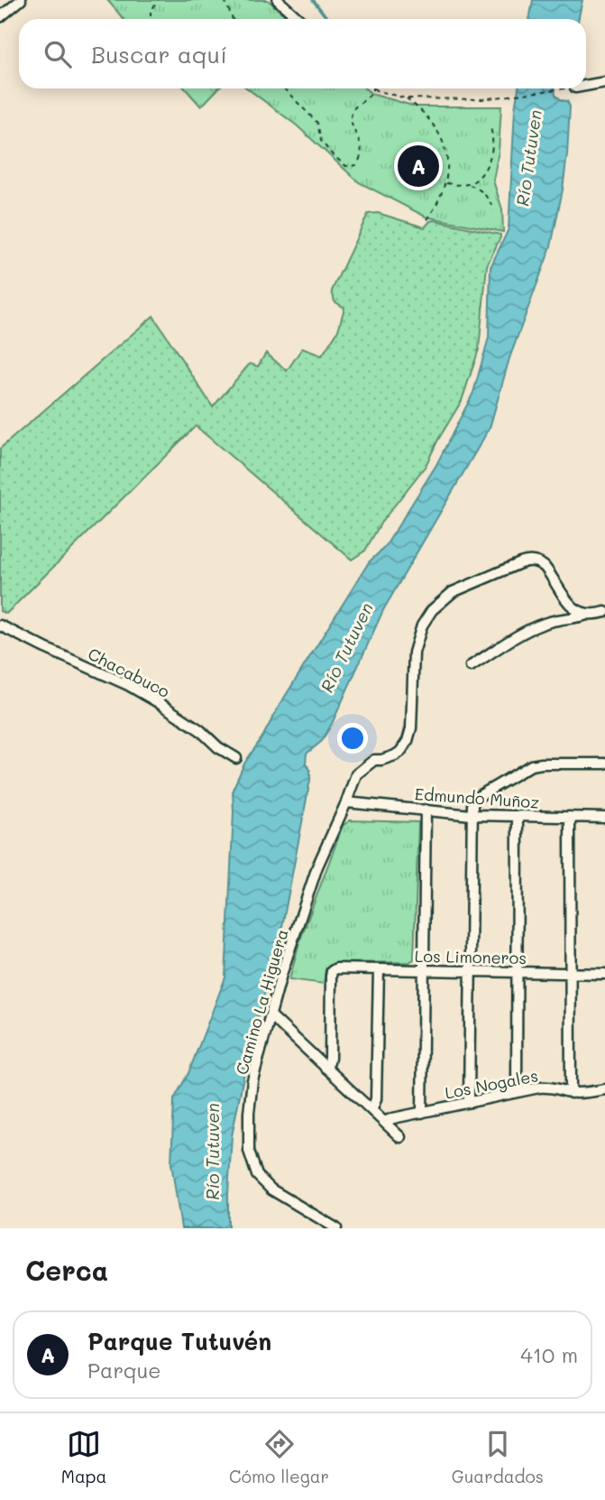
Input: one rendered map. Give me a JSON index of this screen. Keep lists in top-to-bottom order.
{
  "streets": {
    "street": [
      "Chacabuco",
      "Edmundo Muñoz",
      "Los Limoneros",
      "Camino La Higuera",
      "Los Nogales"
    ]
  },
  "crossings": [
    ["Edmundo Muñoz", "Camino La Higuera"]
  ],
  "water": ["Río Tutuven"],
  "page": {
    "search": "Buscar aquí",
    "pins": "A",
    "heading": "Cerca",
    "list": [
      {
        "mark": "A",
        "name": "Parque Tutuvén",
        "note": "Parque",
        "value": "410 m"
      }
    ],
    "nav": ["Mapa", "Cómo llegar", "Guardados"]
  }
}
